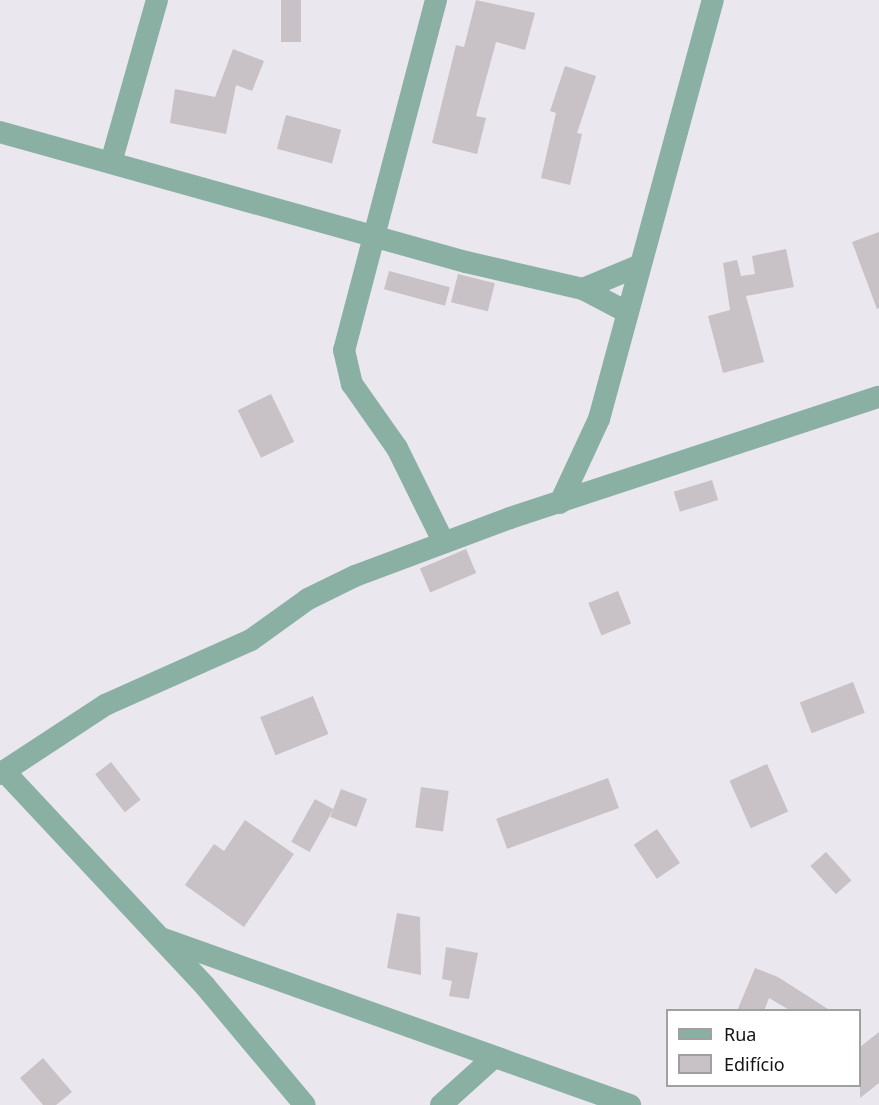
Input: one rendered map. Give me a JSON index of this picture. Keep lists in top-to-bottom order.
{
  "legend": ["Rua", "Edifício"]
}
